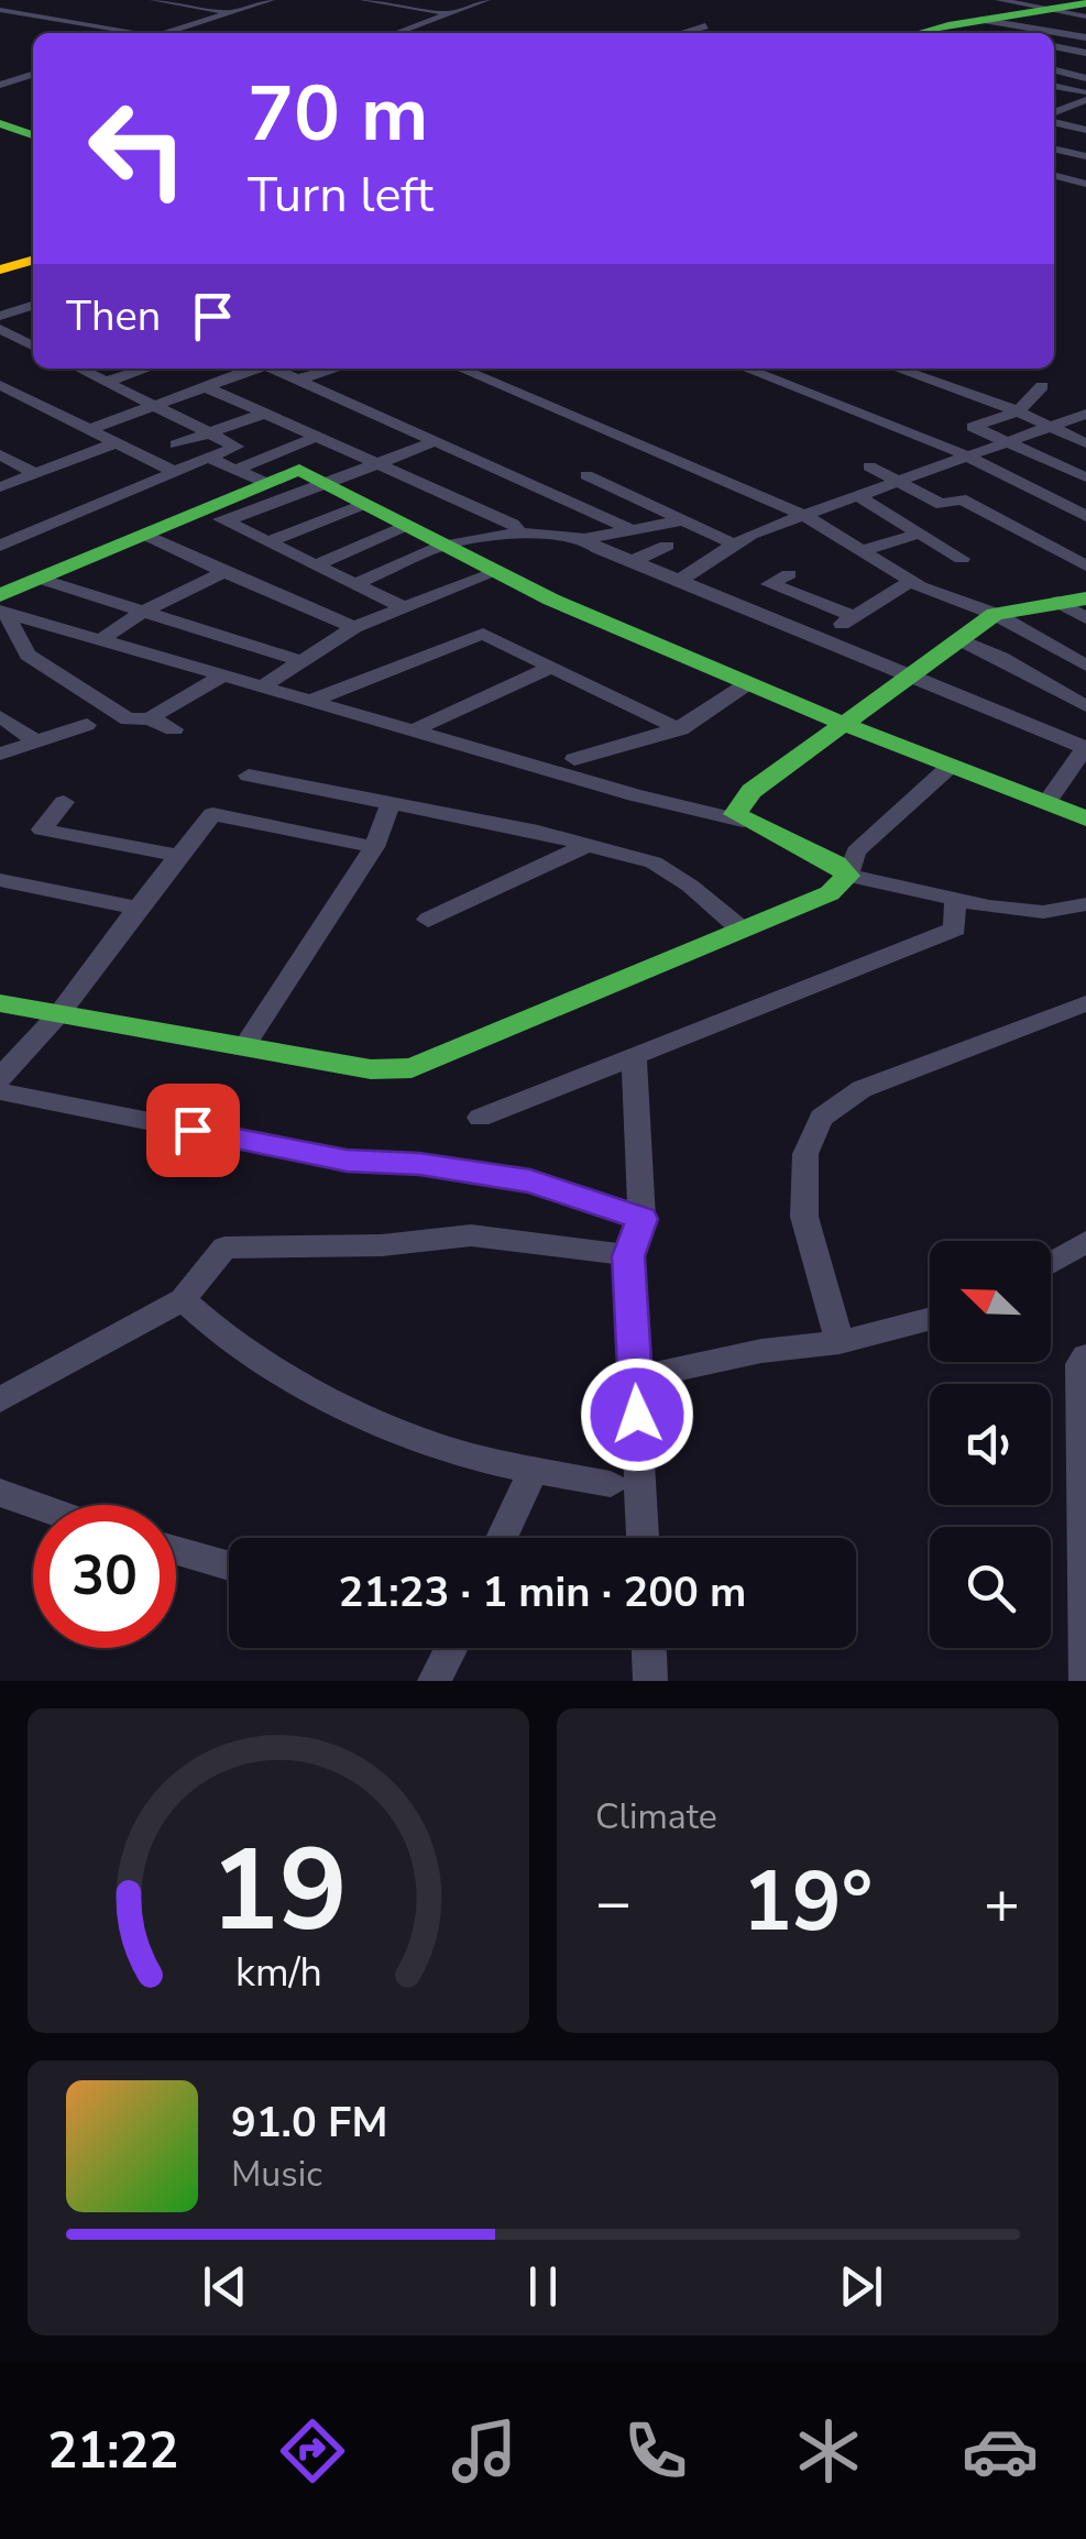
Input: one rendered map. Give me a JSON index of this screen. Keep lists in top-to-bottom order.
{
  "north": "top left",
  "page": {
    "turn": ["70 m", "Turn left"],
    "then": "Then",
    "limit": "30",
    "trip": "21:23 · 1 min · 200 m",
    "tile": "Climate",
    "heat": ["−", "19°", "+"],
    "song": ["91.0 FM", "Music"],
    "tabs": "21:22",
    "gauge": ["19", "km/h"]
  }
}
